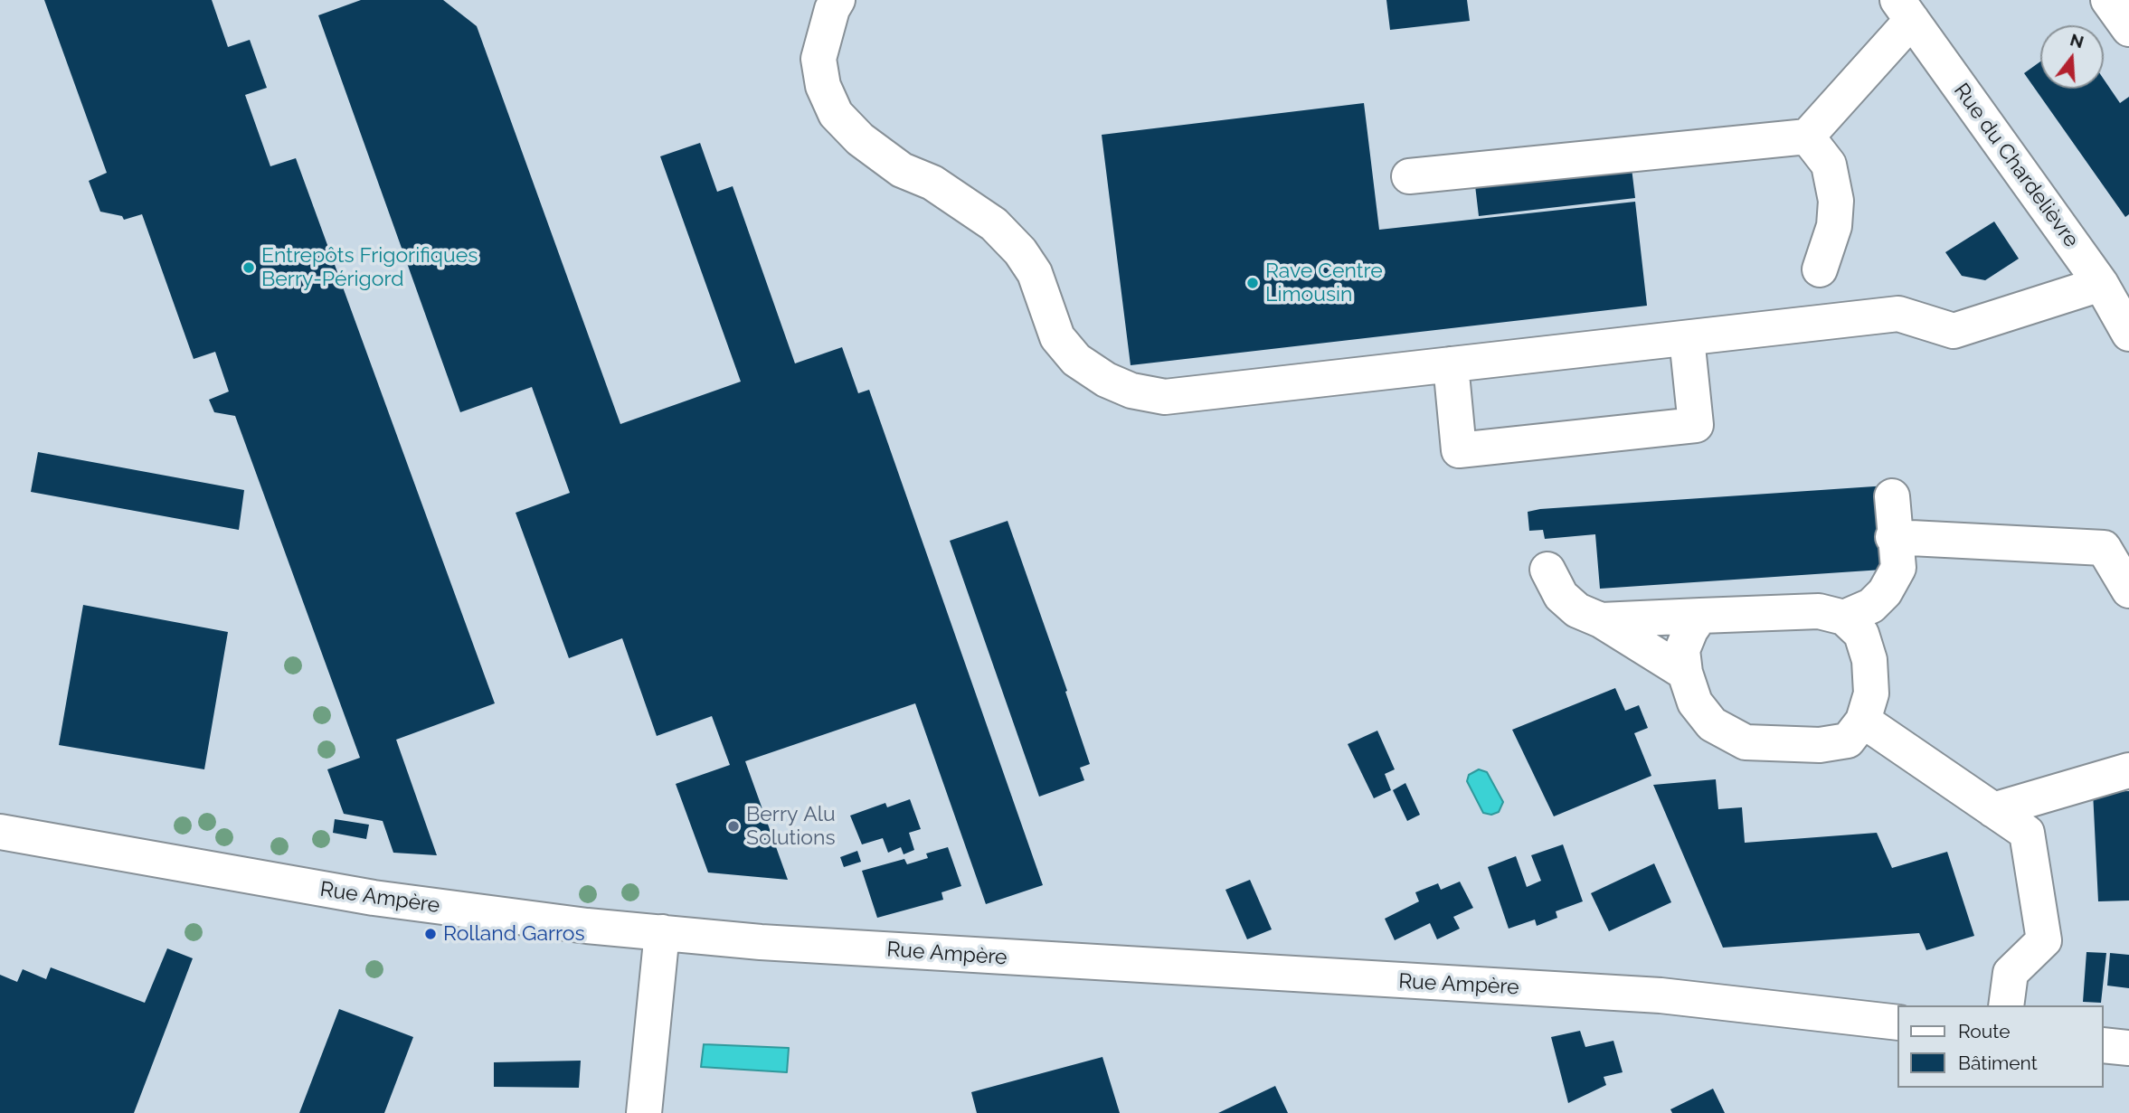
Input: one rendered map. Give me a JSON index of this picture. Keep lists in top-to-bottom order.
{
  "streets": {
    "street": ["Rue du Chardelièvre", "Rue Ampère"]
  },
  "places": [
    "Entrepôts Frigorifiques Berry-Périgord",
    "Rave Centre Limousin",
    "Berry Alu Solutions",
    "Rolland Garros"
  ],
  "legend": ["Route", "Bâtiment"],
  "north": "top"
}
